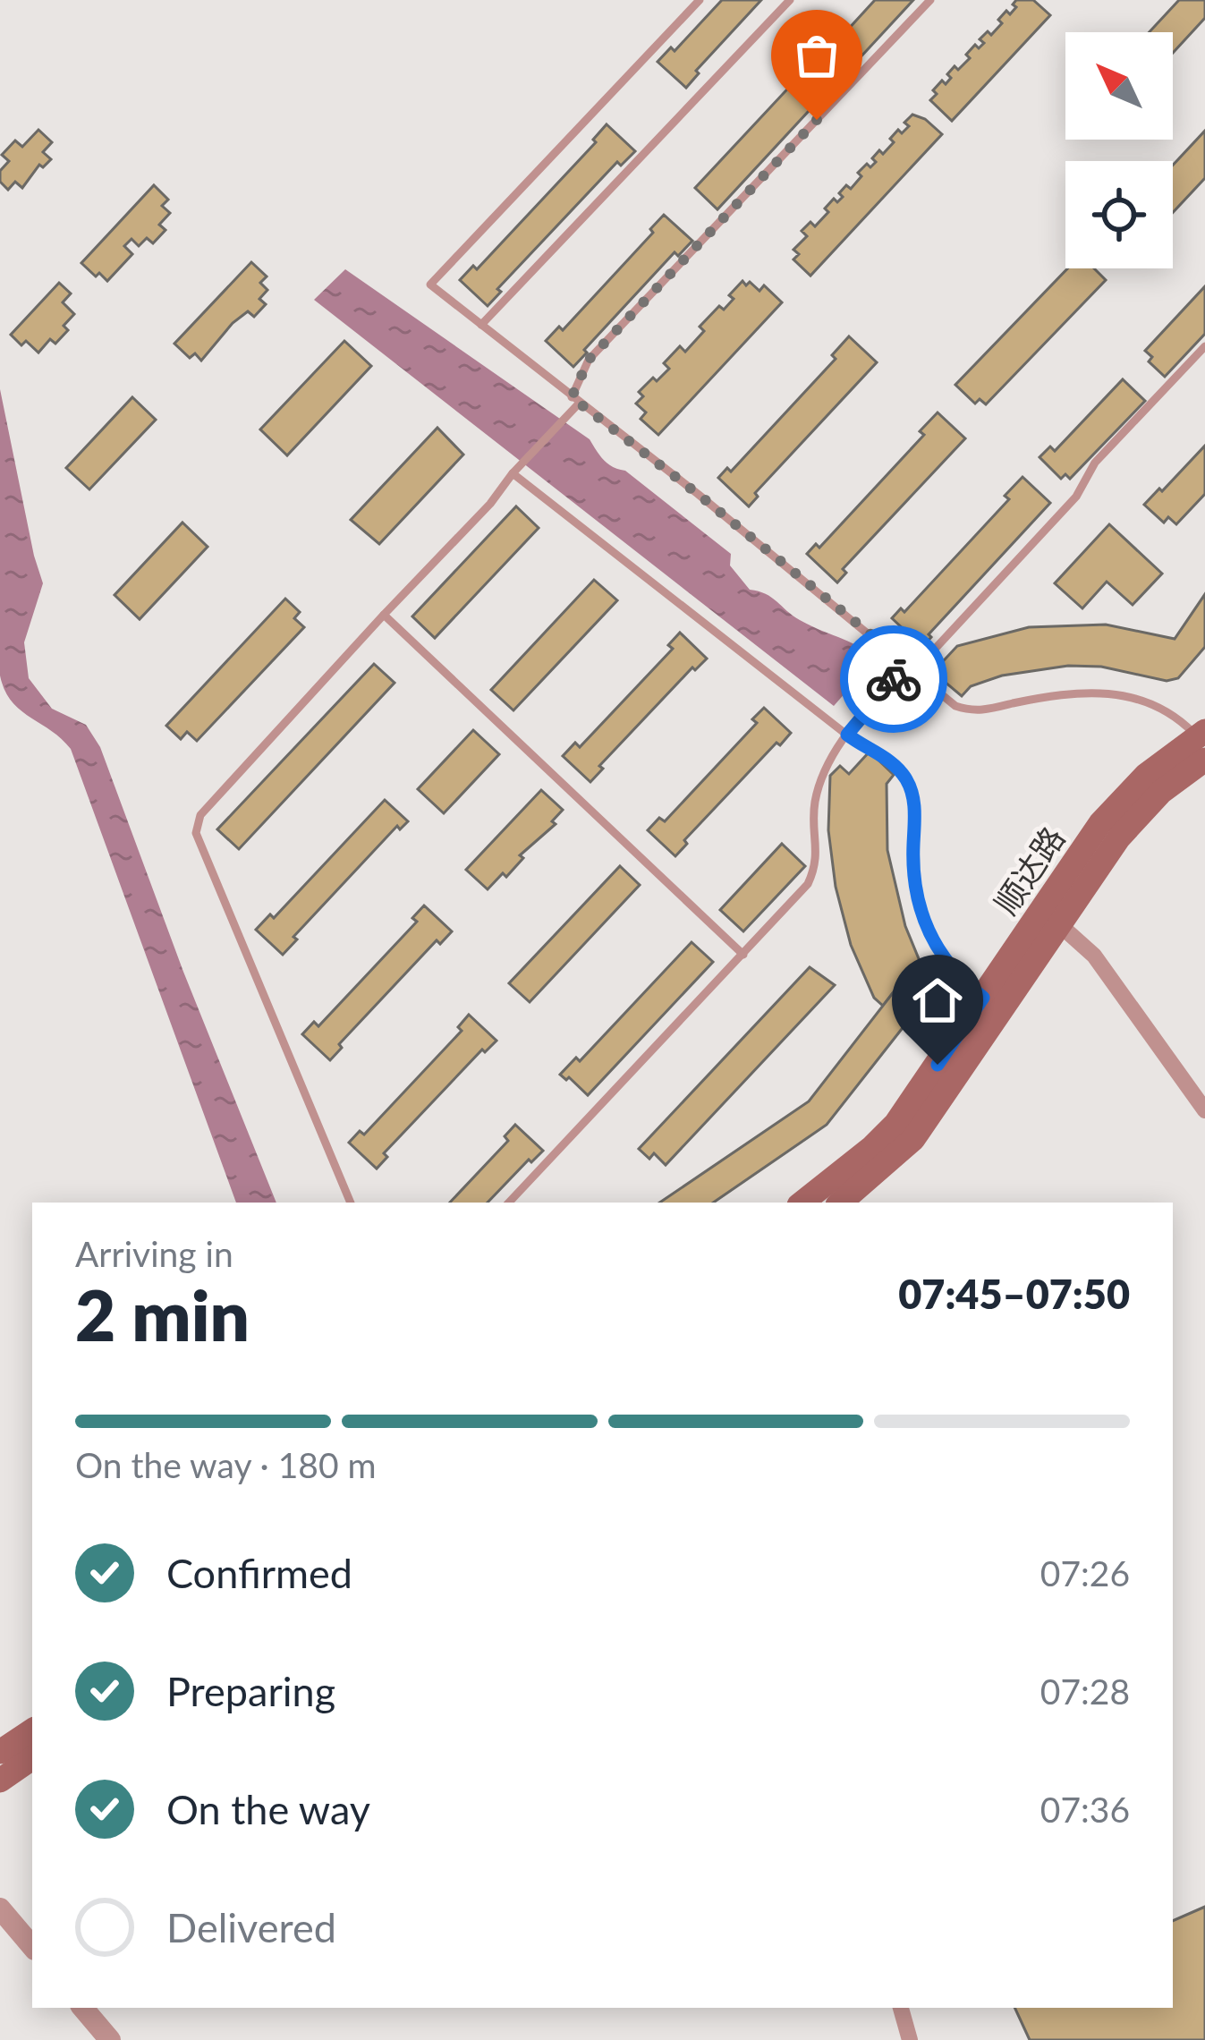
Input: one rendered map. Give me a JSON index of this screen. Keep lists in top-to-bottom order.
{
  "streets": {
    "main road": ["顺达路"]
  },
  "north": "top left",
  "page": {
    "heading": ["2 min", "Arriving in", "07:45–07:50"],
    "bar": "On the way · 180 m",
    "list": [
      ["Confirmed", "07:26"],
      ["Preparing", "07:28"],
      ["On the way", "07:36"],
      "Delivered"
    ]
  }
}
